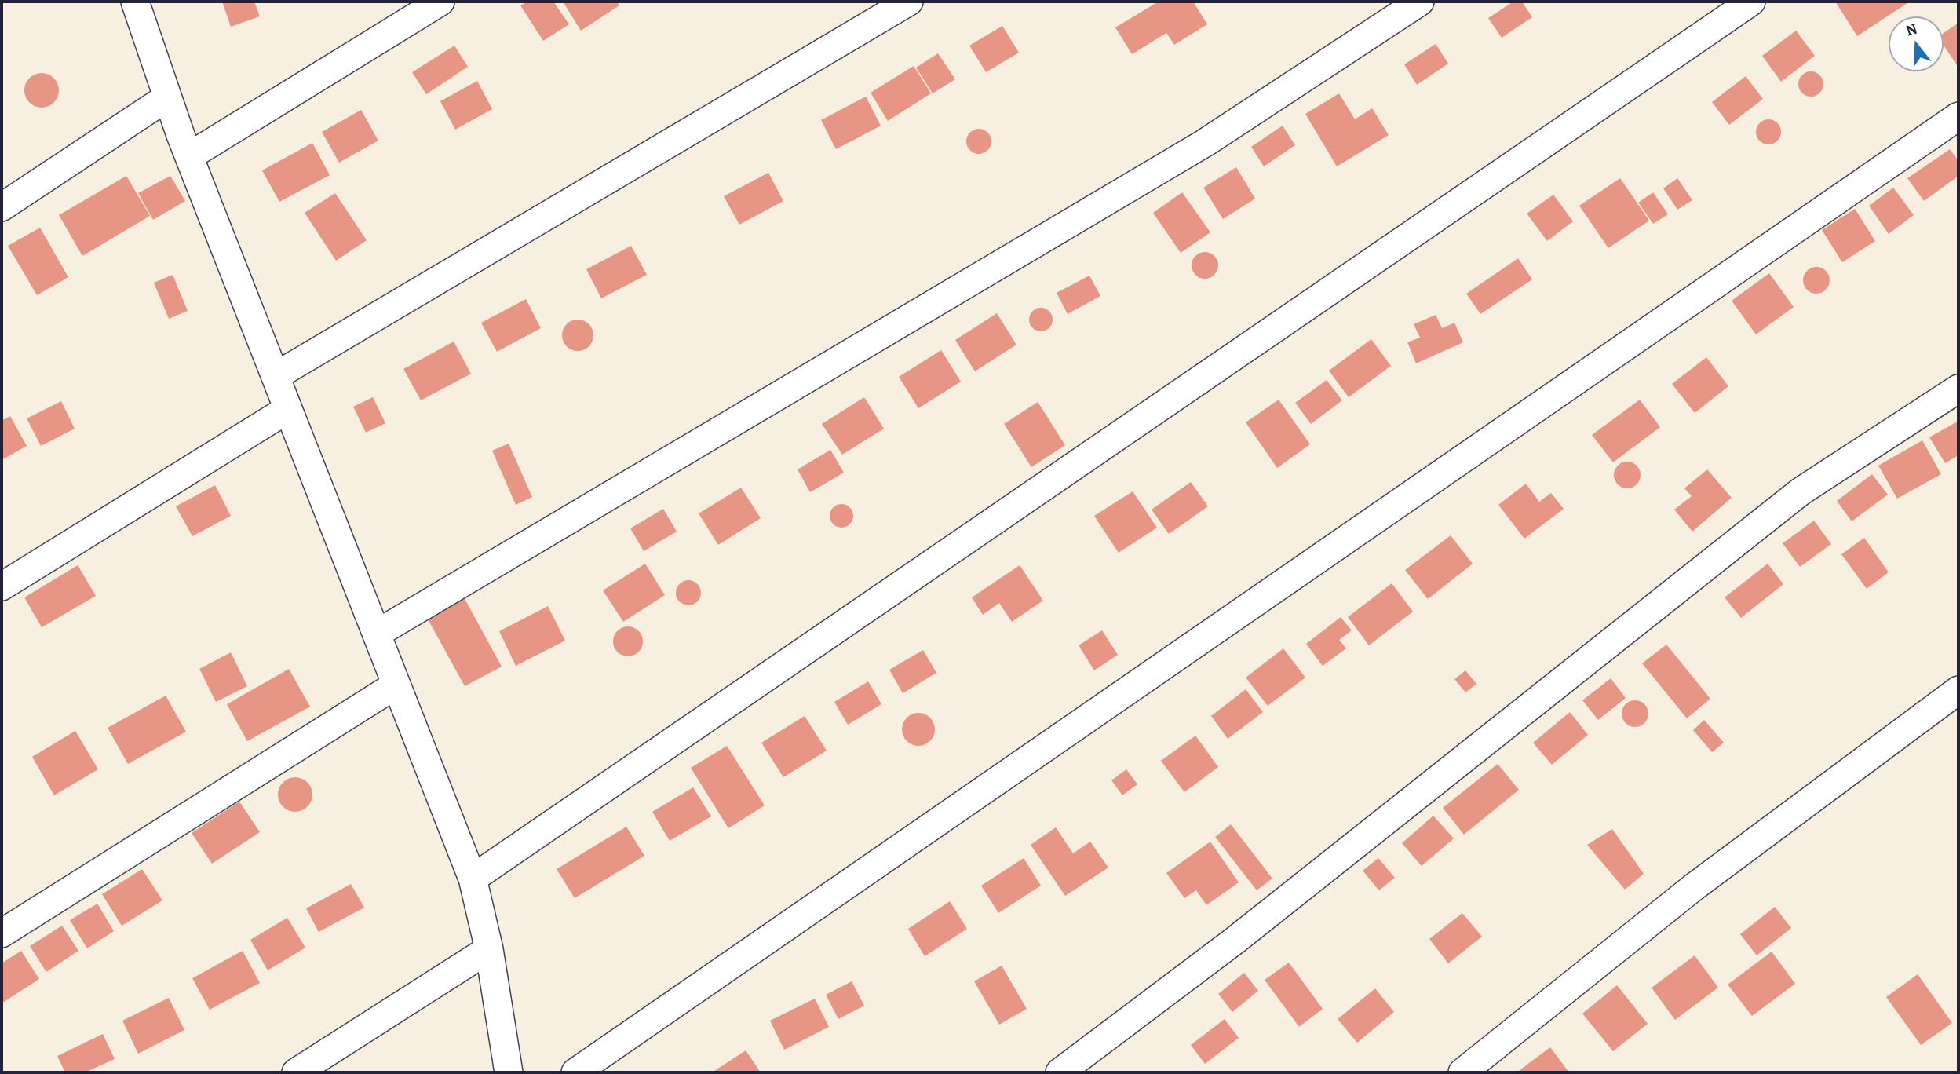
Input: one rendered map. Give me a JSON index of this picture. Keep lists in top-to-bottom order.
{
  "north": "top"
}
